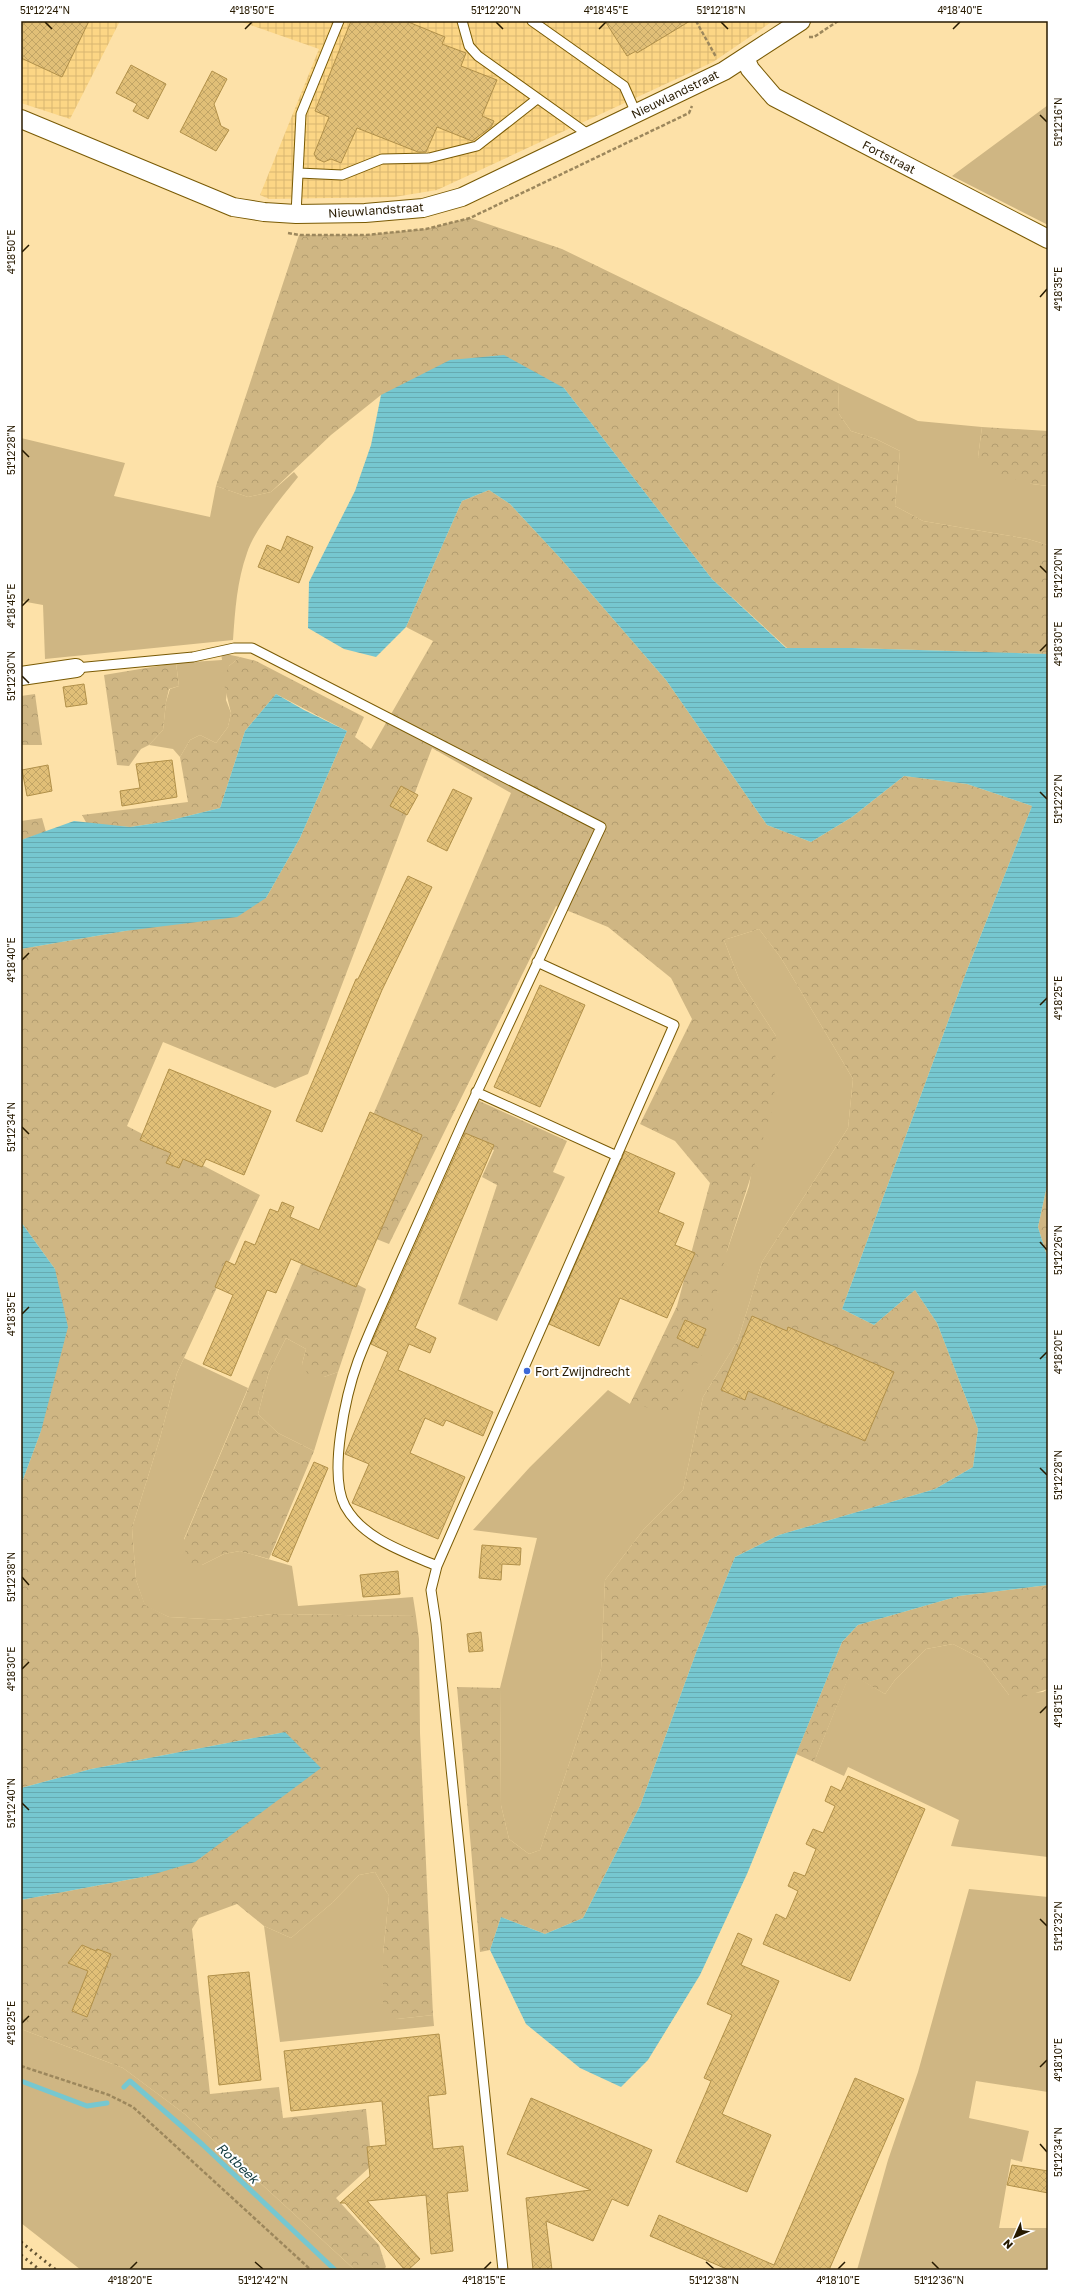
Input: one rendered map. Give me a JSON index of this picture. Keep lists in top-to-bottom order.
{
  "streets": {
    "street": ["Nieuwlandstraat", "Fortstraat"]
  },
  "crossings": [
    ["Nieuwlandstraat", "Fortstraat"]
  ],
  "water": ["Rotbeek"],
  "places": ["Fort Zwijndrecht"],
  "north": "bottom left",
  "coordinates": [
    "51°12'24\"N",
    "4°18'50\"E",
    "51°12'20\"N",
    "4°18'45\"E",
    "51°12'18\"N",
    "4°18'40\"E",
    "51°12'16\"N",
    "4°18'35\"E",
    "51°12'28\"N",
    "4°18'30\"E",
    "51°12'30\"N",
    "51°12'22\"N",
    "4°18'25\"E",
    "51°12'34\"N",
    "51°12'26\"N",
    "4°18'20\"E",
    "51°12'38\"N",
    "4°18'15\"E",
    "51°12'40\"N",
    "51°12'32\"N",
    "4°18'10\"E",
    "51°12'42\"N",
    "51°12'36\"N"
  ]
}
